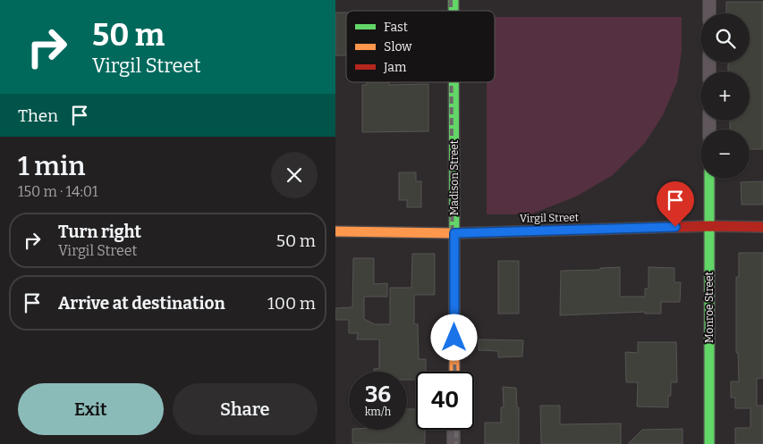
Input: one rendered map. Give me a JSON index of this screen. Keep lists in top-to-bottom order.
{
  "streets": {
    "street": ["Madison Street", "Virgil Street", "Monroe Street"]
  },
  "crossings": [
    ["Madison Street", "Virgil Street"],
    ["Virgil Street", "Monroe Street"]
  ],
  "legend": ["Fast", "Slow", "Jam"],
  "page": {
    "turn": ["50 m", "Virgil Street"],
    "map_buttons": ["+", "−"],
    "then": "Then",
    "heading": ["1 min", "150 m · 14:01"],
    "list": [
      {
        "name": "Turn right",
        "note": "Virgil Street",
        "value": "50 m"
      },
      {
        "name": "Arrive at destination",
        "value": "100 m"
      }
    ],
    "speed": "36 km/h",
    "limit": "40",
    "buttons": ["Exit", "Share"]
  }
}
